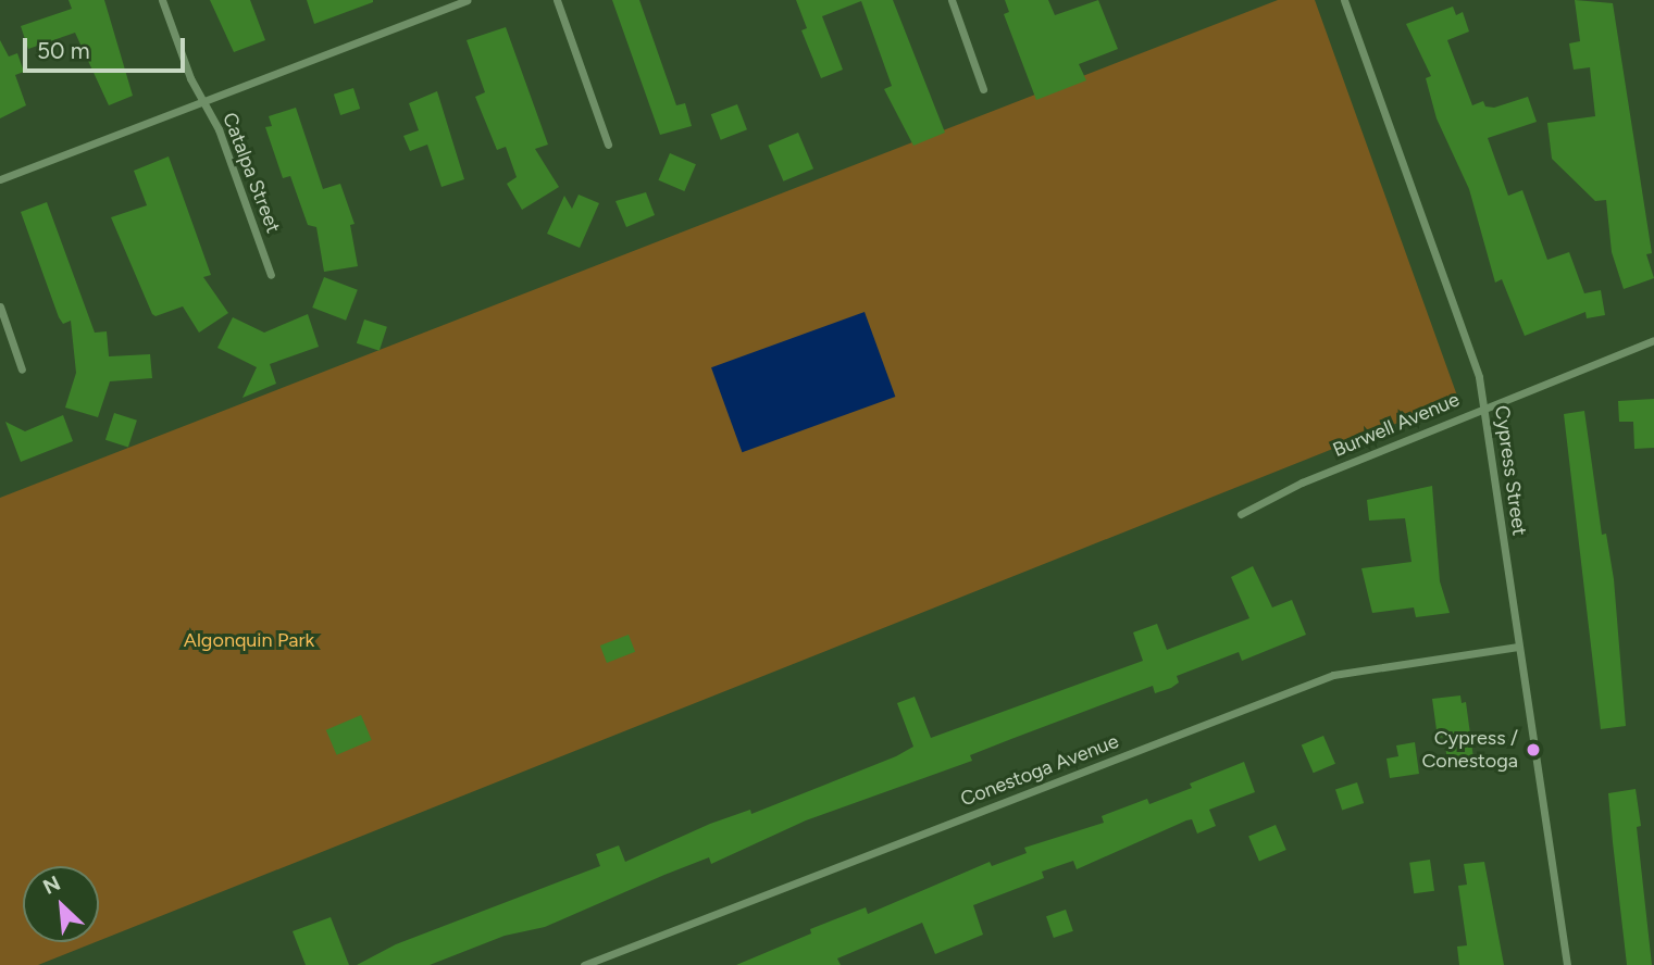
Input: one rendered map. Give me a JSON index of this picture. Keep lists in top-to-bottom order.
{
  "streets": {
    "street": [
      "Catalpa Street",
      "Burwell Avenue",
      "Cypress Street",
      "Conestoga Avenue"
    ]
  },
  "crossings": [
    ["Burwell Avenue", "Cypress Street"],
    ["Cypress Street", "Conestoga Avenue"]
  ],
  "parks": ["Algonquin Park"],
  "places": ["Cypress / Conestoga"],
  "scale_bar": "50 m",
  "north": "top left"
}
